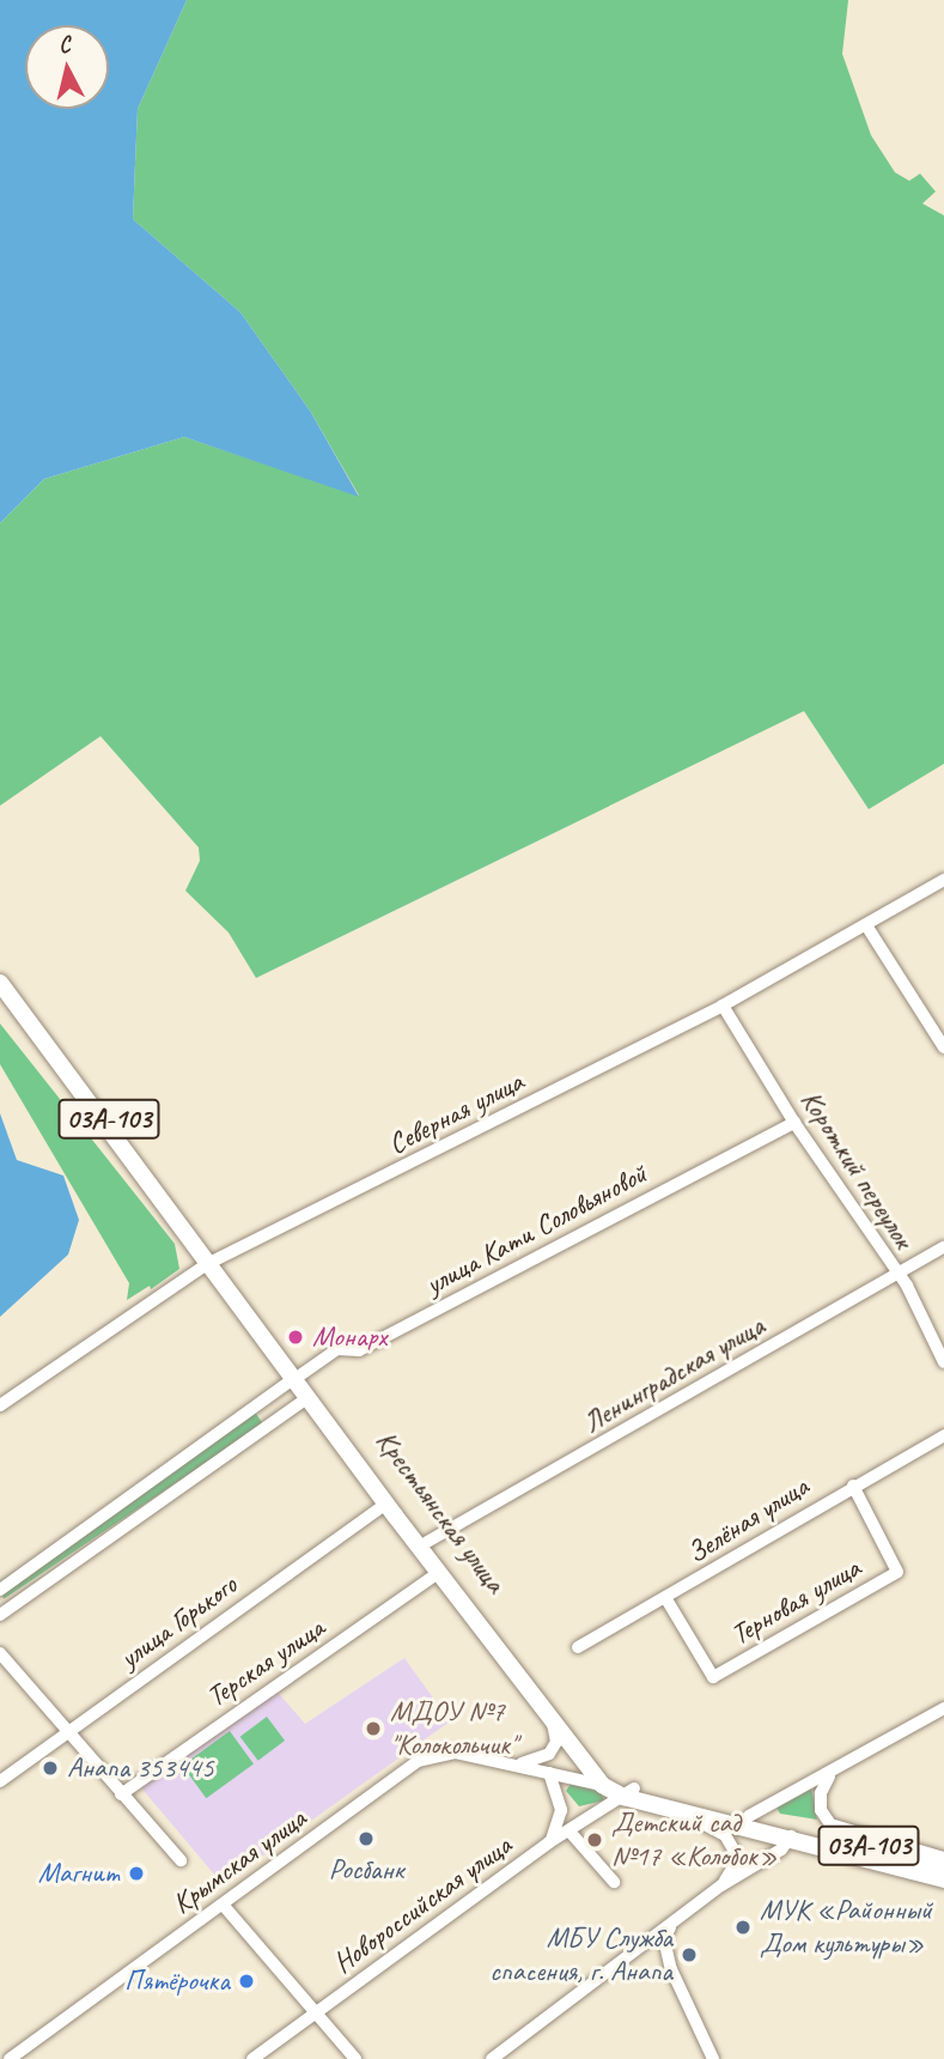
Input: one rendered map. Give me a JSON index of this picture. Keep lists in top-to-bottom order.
{
  "streets": {
    "main road": ["03А-103", "Крестьянская улица"],
    "street": [
      "Северная улица",
      "Короткий переулок",
      "улица Кати Соловьяновой",
      "Ленинградская улица",
      "Зелёная улица",
      "Терновая улица",
      "улица Горького",
      "Терская улица",
      "Крымская улица",
      "Новороссийская улица"
    ]
  },
  "crossings": [
    ["Северная улица", "03А-103"],
    ["Северная улица", "Короткий переулок"],
    ["Северная улица", "Крестьянская улица"],
    ["03А-103", "Крестьянская улица"],
    ["Короткий переулок", "улица Кати Соловьяновой"],
    ["Короткий переулок", "Ленинградская улица"],
    ["улица Кати Соловьяновой", "Крестьянская улица"],
    ["Ленинградская улица", "Крестьянская улица"],
    ["Крестьянская улица", "улица Горького"],
    ["Крестьянская улица", "Терская улица"],
    ["Крестьянская улица", "Крымская улица"],
    ["Крестьянская улица", "Новороссийская улица"],
    ["Зелёная улица", "Терновая улица"]
  ],
  "places": [
    "Монарх",
    "МДОУ №7 \"Колокольчик\"",
    "Анапа 353445",
    "Росбанк",
    "Детский сад №17 «Колобок»",
    "Магнит",
    "МУК «Районный Дом культуры»",
    "МБУ Служба спасения, г. Анапа",
    "Пятёрочка"
  ],
  "north": "top"
}
